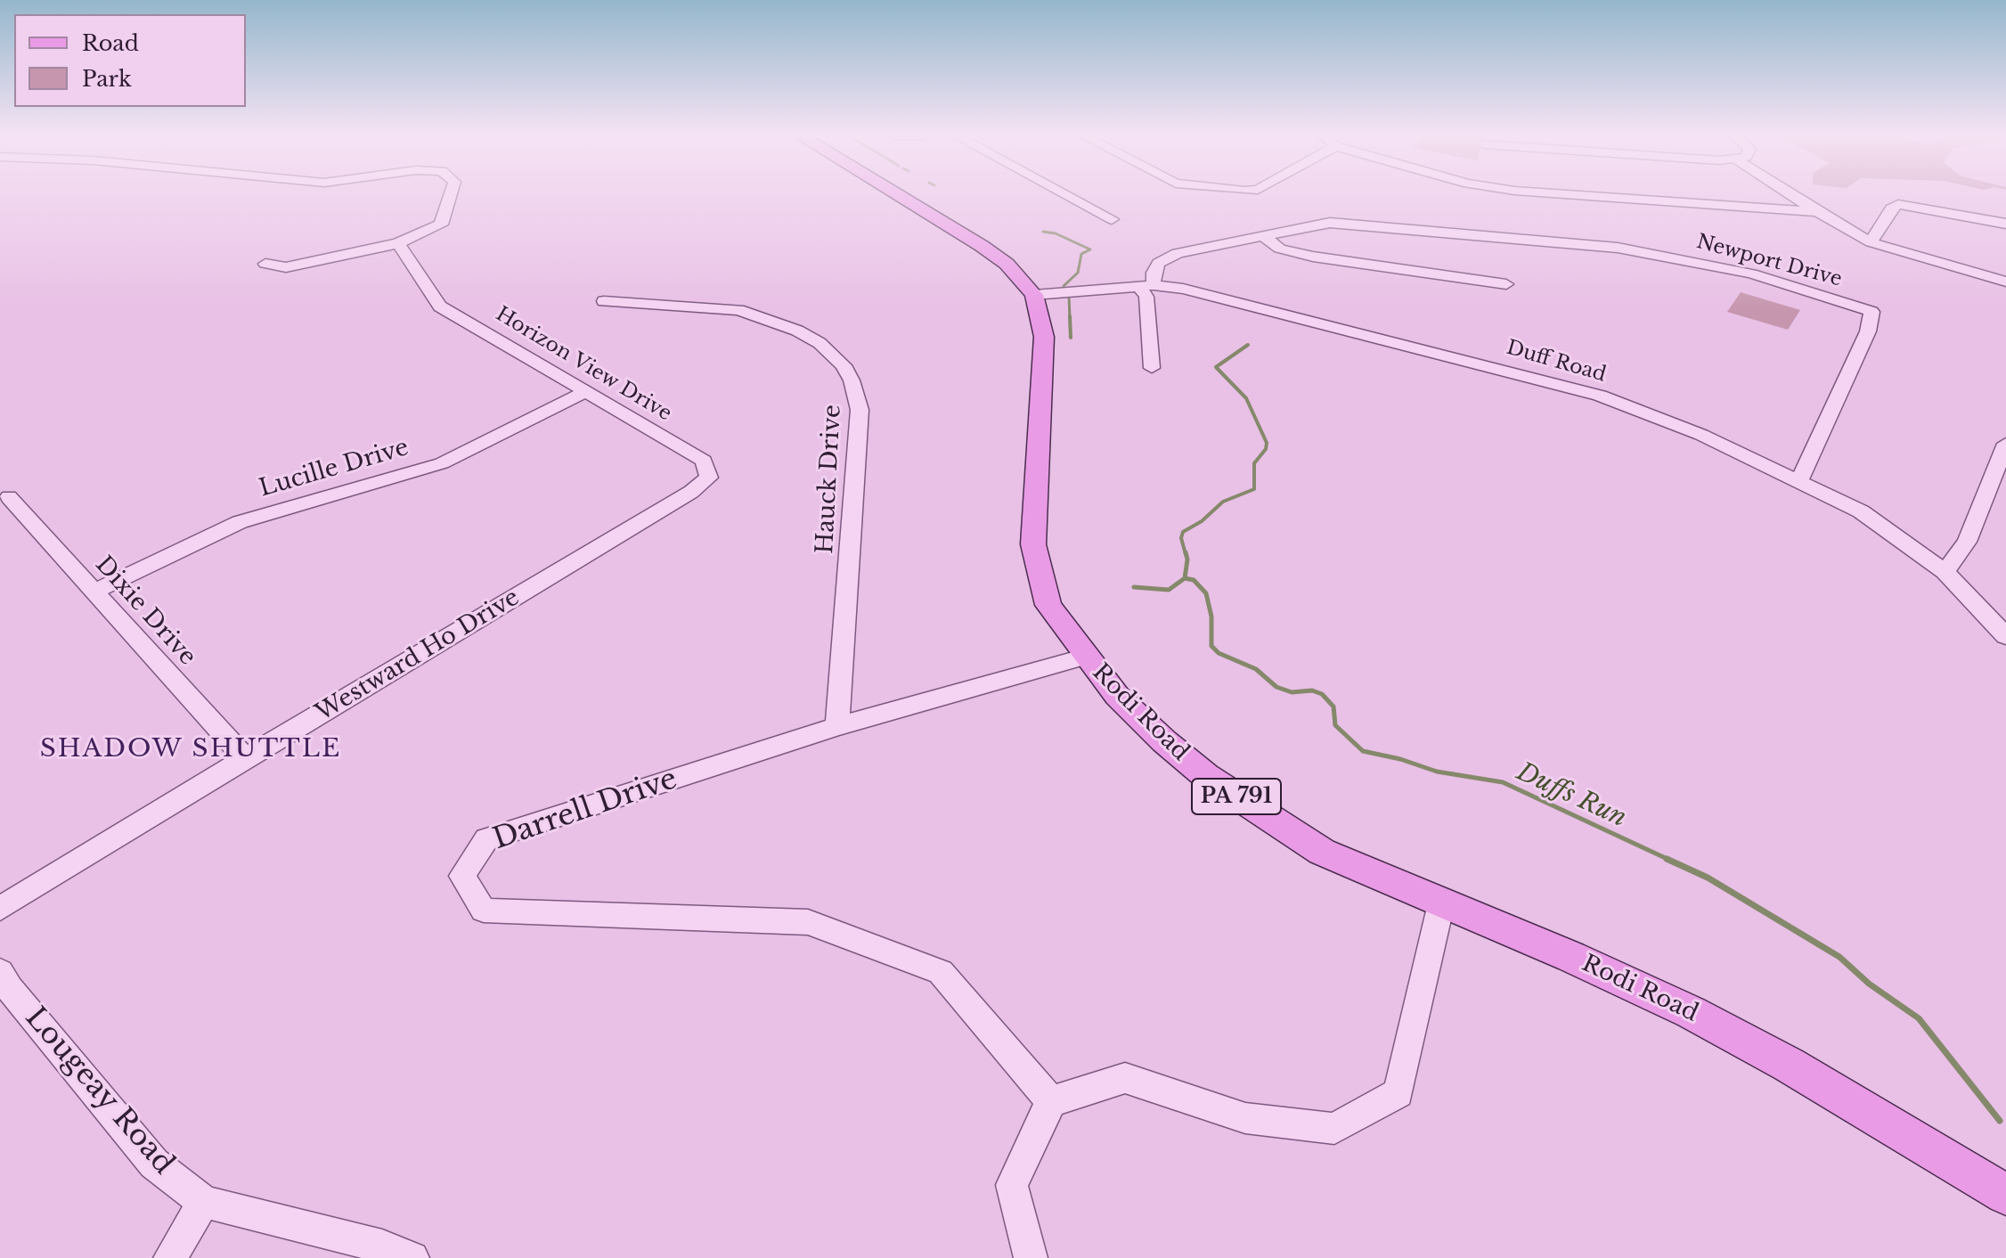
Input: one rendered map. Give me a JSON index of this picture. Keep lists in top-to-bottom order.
{
  "streets": {
    "main road": ["Rodi Road", "PA 791"],
    "street": [
      "Newport Drive",
      "Duff Road",
      "Horizon View Drive",
      "Lucille Drive",
      "Hauck Drive",
      "Dixie Drive",
      "Westward Ho Drive",
      "Darrell Drive",
      "Lougeay Road"
    ]
  },
  "crossings": [
    ["Newport Drive", "Duff Road"],
    ["Duff Road", "Rodi Road"],
    ["Horizon View Drive", "Lucille Drive"],
    ["Horizon View Drive", "Westward Ho Drive"],
    ["Lucille Drive", "Dixie Drive"],
    ["Hauck Drive", "Darrell Drive"],
    ["Dixie Drive", "Westward Ho Drive"],
    ["Rodi Road", "Darrell Drive"]
  ],
  "districts": ["SHADOW SHUTTLE"],
  "water": ["Duffs Run"],
  "legend": ["Road", "Park"]
}
